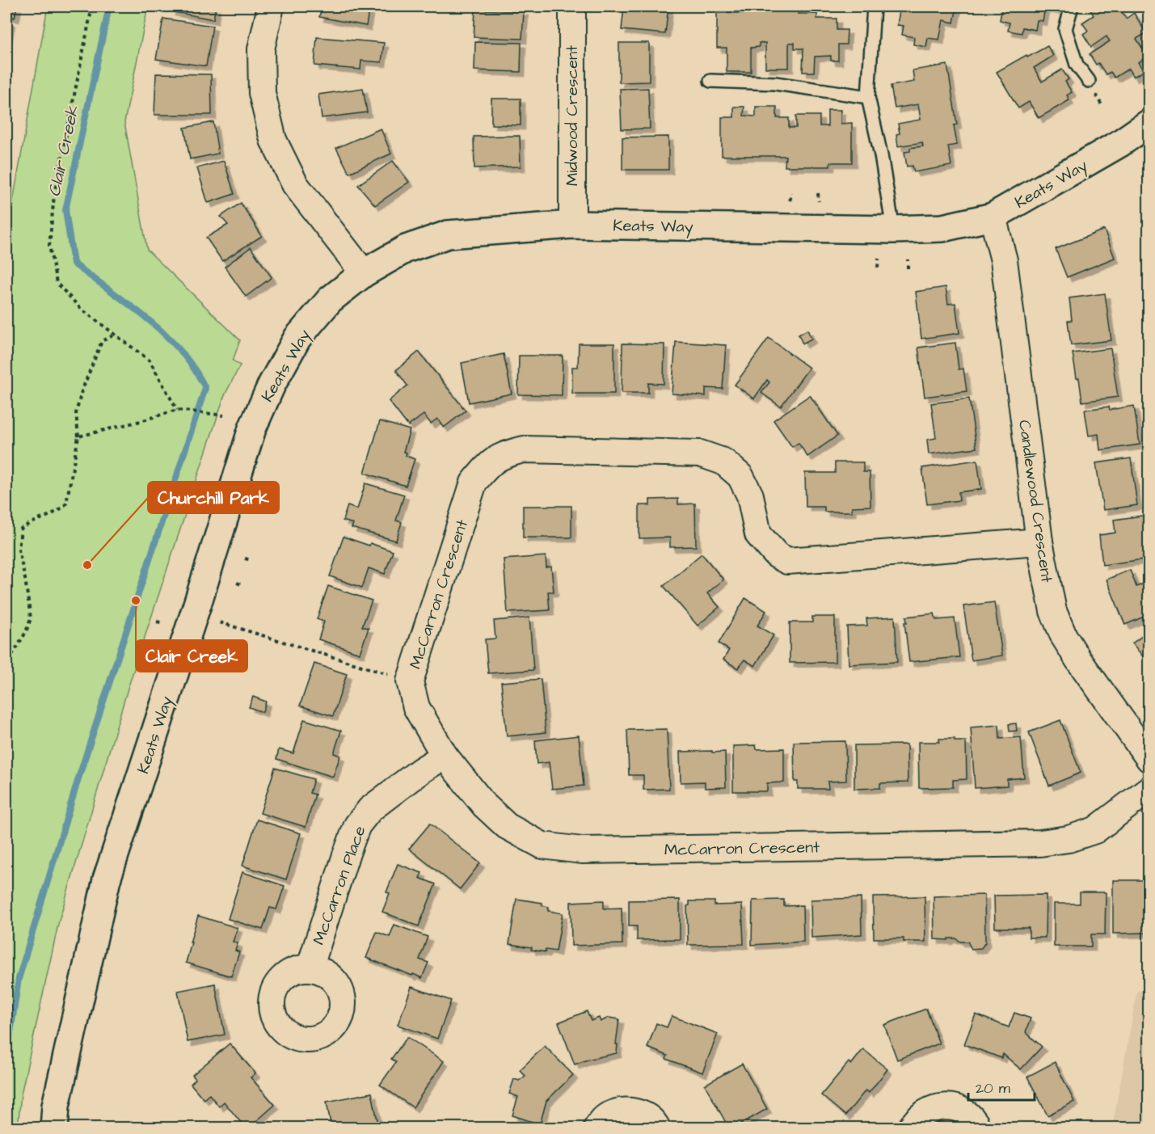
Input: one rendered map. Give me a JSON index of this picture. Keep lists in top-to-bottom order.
{
  "streets": {
    "street": [
      "Midwood Crescent",
      "Keats Way",
      "Candlewood Crescent",
      "McCarron Crescent",
      "McCarron Place"
    ]
  },
  "crossings": [
    ["Midwood Crescent", "Keats Way"],
    ["Keats Way", "Candlewood Crescent"],
    ["Candlewood Crescent", "McCarron Crescent"],
    ["McCarron Crescent", "McCarron Place"]
  ],
  "water": ["Clair Creek"],
  "places": ["Churchill Park", "Clair Creek"],
  "scale_bar": "20 m"
}
